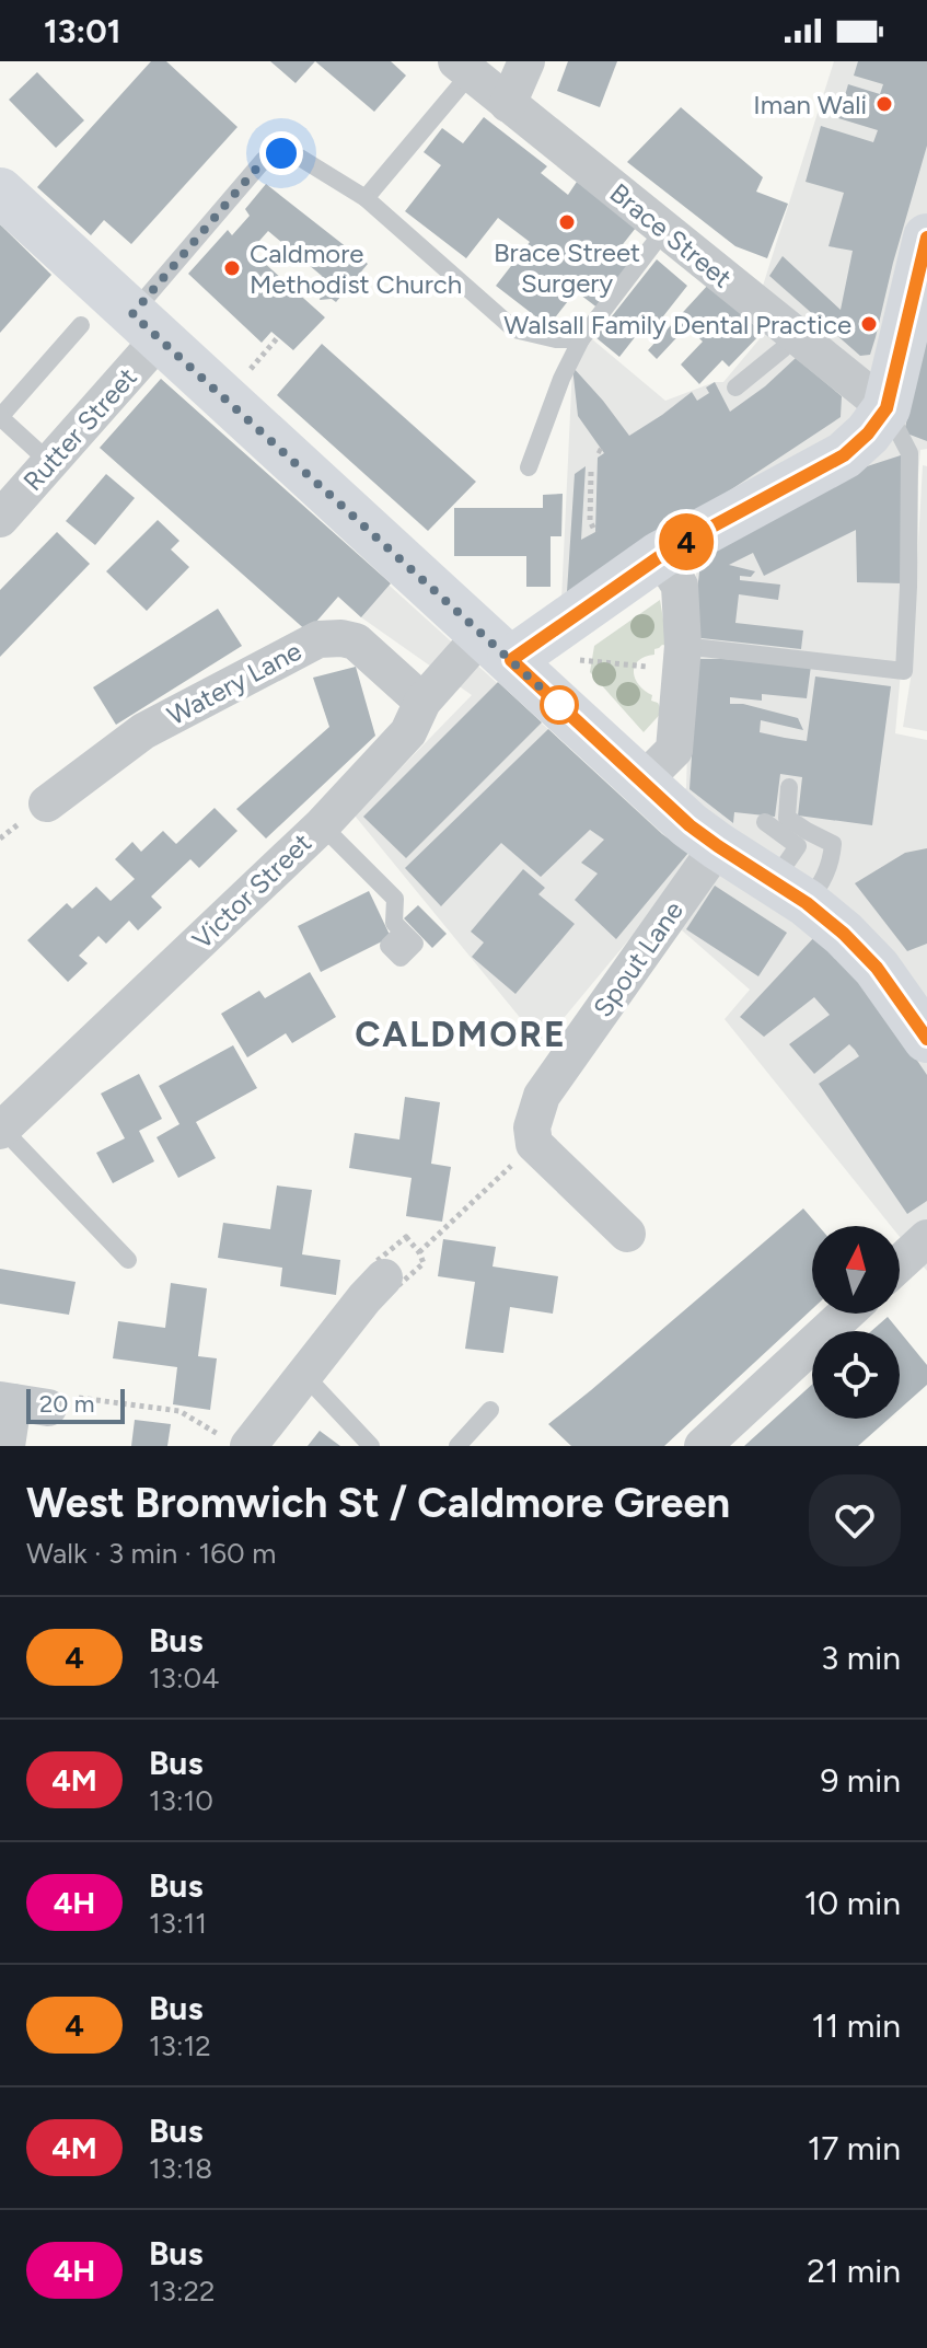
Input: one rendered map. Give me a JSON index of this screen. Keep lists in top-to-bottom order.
{
  "streets": {
    "street": [
      "Brace Street",
      "Rutter Street",
      "Watery Lane",
      "Victor Street",
      "Spout Lane"
    ]
  },
  "crossings": [
    ["Watery Lane", "Victor Street"]
  ],
  "districts": ["CALDMORE"],
  "places": [
    "Iman Wali",
    "Brace Street Surgery",
    "Caldmore Methodist Church",
    "Walsall Family Dental Practice"
  ],
  "lines": ["bus line 4"],
  "scale_bar": "20 m",
  "north": "top",
  "page": {
    "status": "13:01",
    "on_map": "4",
    "scale": "20 m",
    "heading": ["West Bromwich St / Caldmore Green", "Walk · 3 min · 160 m"],
    "list": [
      {
        "mark": "4",
        "name": "Bus",
        "note": "13:04",
        "value": "3 min"
      },
      {
        "mark": "4M",
        "name": "Bus",
        "note": "13:10",
        "value": "9 min"
      },
      {
        "mark": "4H",
        "name": "Bus",
        "note": "13:11",
        "value": "10 min"
      },
      {
        "mark": "4",
        "name": "Bus",
        "note": "13:12",
        "value": "11 min"
      },
      {
        "mark": "4M",
        "name": "Bus",
        "note": "13:18",
        "value": "17 min"
      },
      {
        "mark": "4H",
        "name": "Bus",
        "note": "13:22",
        "value": "21 min"
      }
    ]
  }
}
